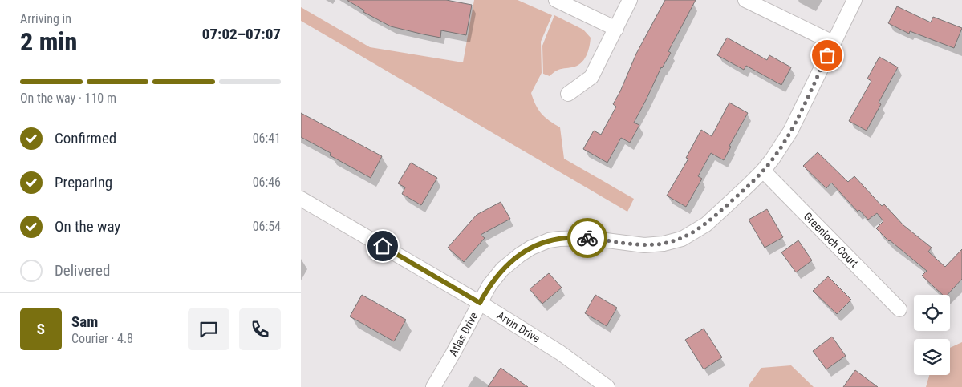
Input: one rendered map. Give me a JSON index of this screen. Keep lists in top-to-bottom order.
{
  "streets": {
    "street": ["Greenloch Court", "Arvin Drive", "Atlas Drive"]
  },
  "crossings": [
    ["Greenloch Court", "Atlas Drive"],
    ["Arvin Drive", "Atlas Drive"]
  ],
  "page": {
    "heading": ["2 min", "Arriving in", "07:02–07:07"],
    "panel": ["Sam", "Courier · 4.8"],
    "bar": "On the way · 110 m",
    "list": [
      ["Confirmed", "06:41"],
      ["Preparing", "06:46"],
      ["On the way", "06:54"],
      "Delivered"
    ],
    "round": "S"
  }
}
